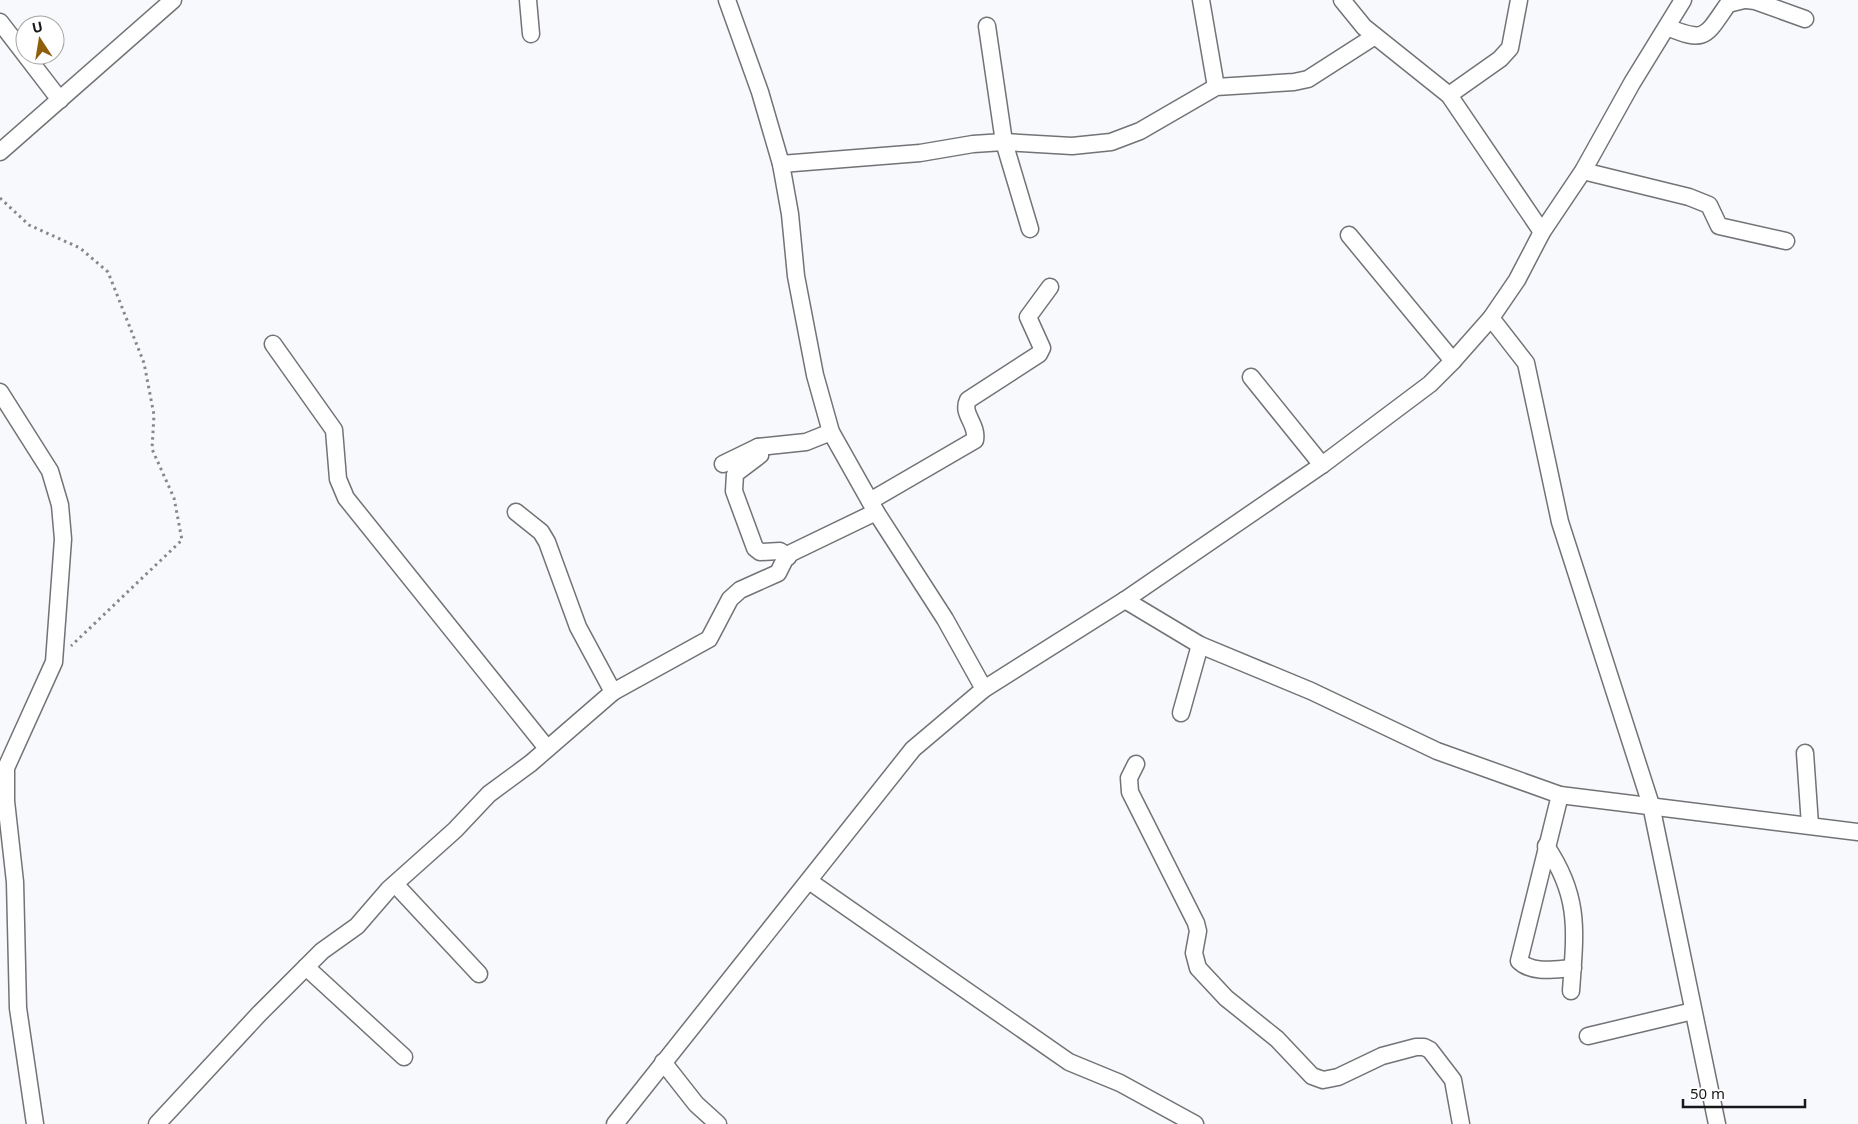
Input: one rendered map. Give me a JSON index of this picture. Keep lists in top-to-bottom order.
{
  "scale_bar": "50 m",
  "north": "top"
}
